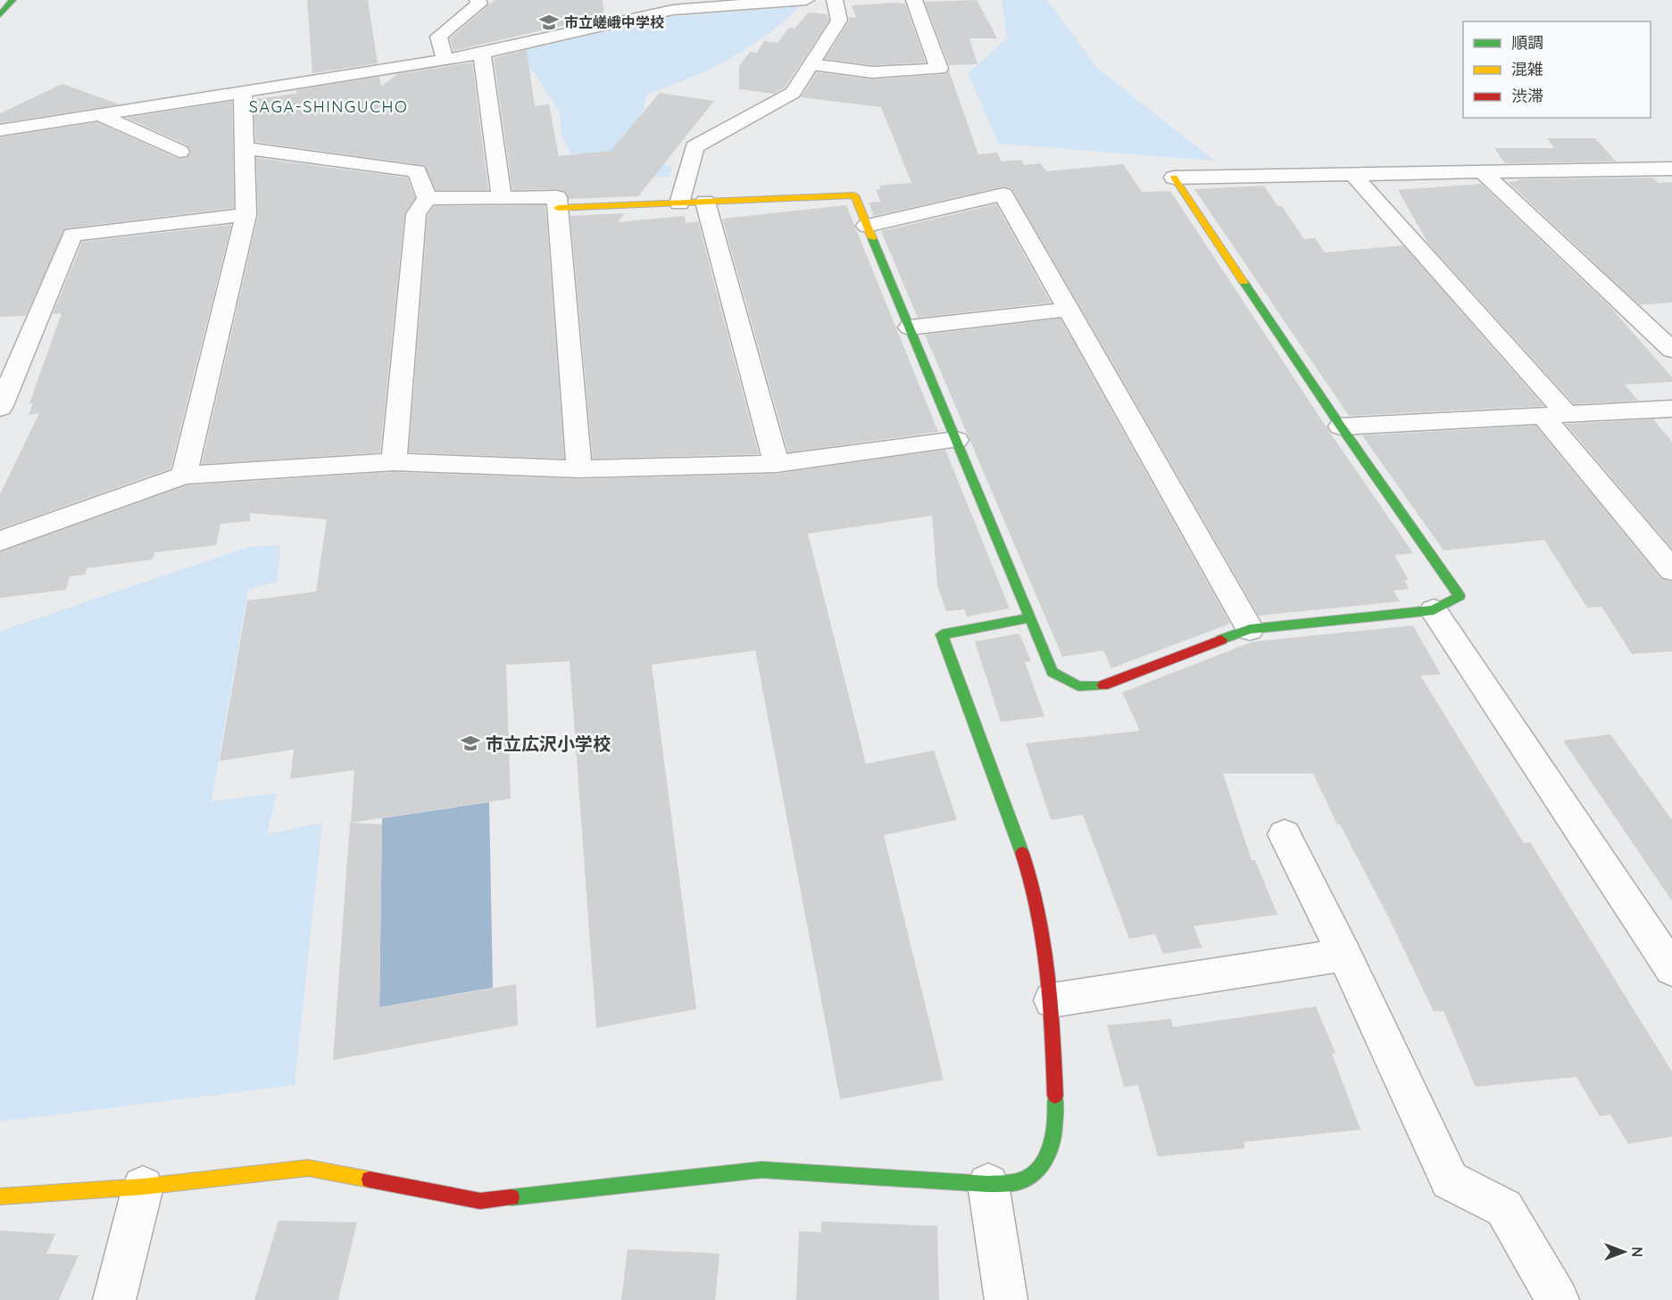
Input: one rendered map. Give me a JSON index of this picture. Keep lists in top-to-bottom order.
{
  "districts": ["SAGA-SHINGUCHO"],
  "places": {
    "school or university": ["市立嵯峨中学校", "市立広沢小学校"]
  },
  "legend": ["順調", "混雑", "渋滞"],
  "north": "right"
}
